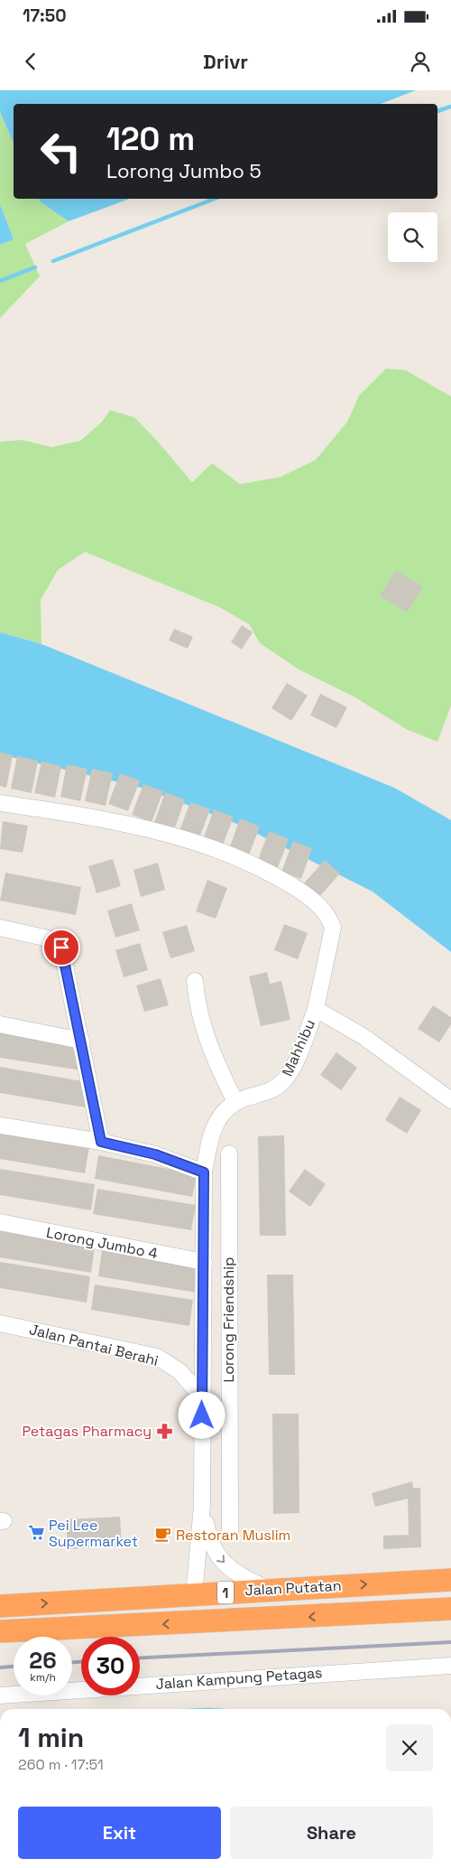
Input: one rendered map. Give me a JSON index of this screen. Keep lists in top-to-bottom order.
{
  "streets": {
    "highway": ["Jalan Putatan", "1"],
    "street": [
      "Mahhibu",
      "Lorong Jumbo 4",
      "Lorong Friendship",
      "Jalan Pantai Berahi",
      "Jalan Kampung Petagas"
    ]
  },
  "crossings": [
    ["Mahhibu", "Lorong Jumbo 4"],
    ["Mahhibu", "Jalan Pantai Berahi"]
  ],
  "places": {
    "pharmacy": ["Petagas Pharmacy"],
    "supermarket": ["Pei Lee Supermarket"],
    "cafe": ["Restoran Muslim"]
  },
  "page": {
    "status": "17:50",
    "header": "Drivr",
    "turn": ["120 m", "Lorong Jumbo 5"],
    "speed": "26 km/h",
    "limit": "30",
    "heading": ["1 min", "260 m · 17:51"],
    "buttons": ["Exit", "Share"]
  }
}
